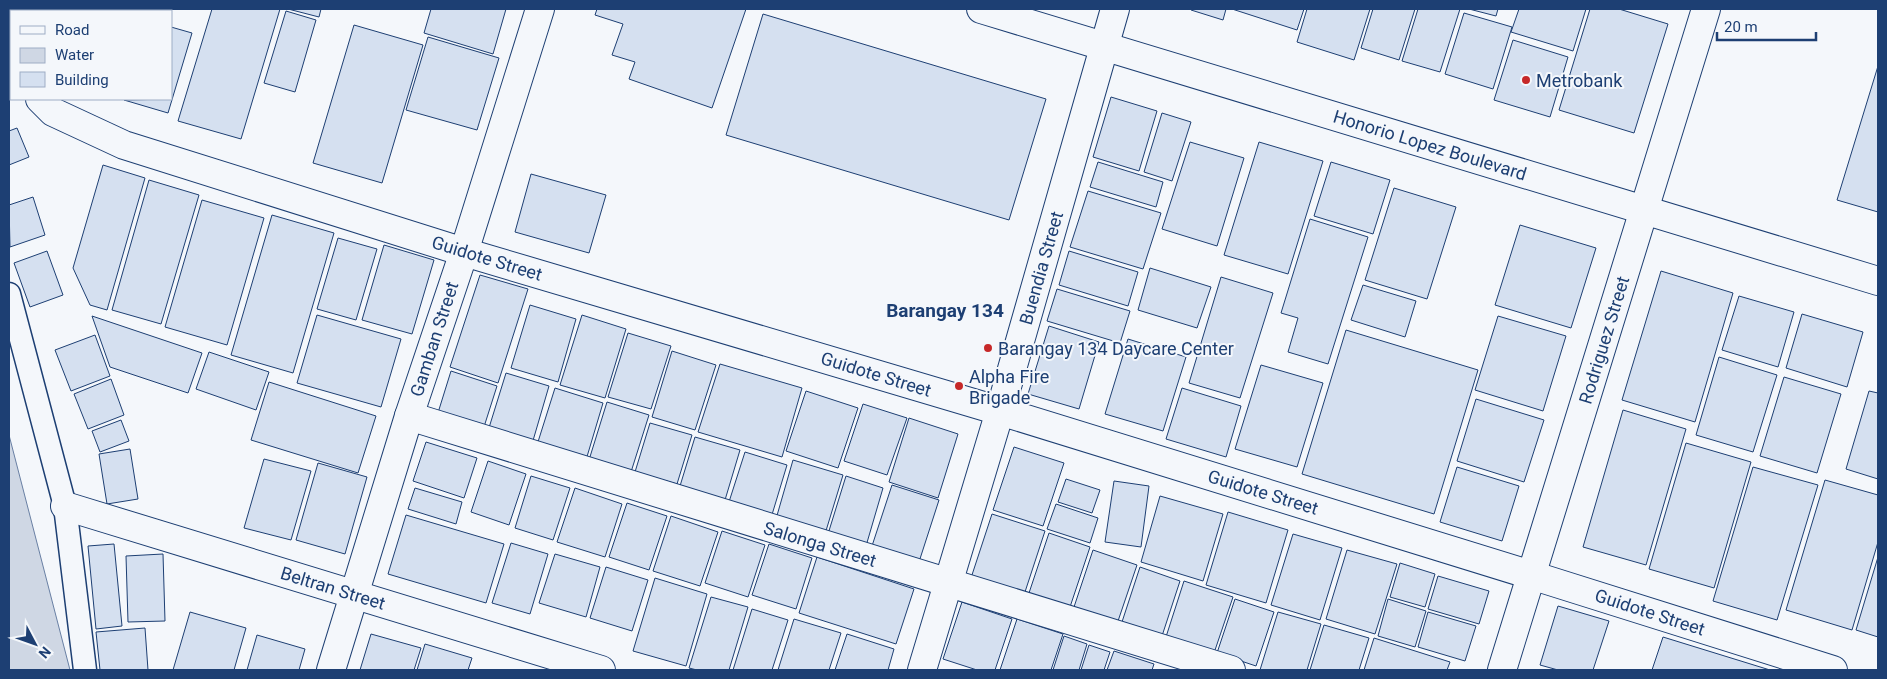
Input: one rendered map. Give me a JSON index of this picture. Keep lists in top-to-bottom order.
{
  "streets": {
    "street": [
      "Honorio Lopez Boulevard",
      "Guidote Street",
      "Buendia Street",
      "Gamban Street",
      "Rodriguez Street",
      "Salonga Street",
      "Beltran Street"
    ]
  },
  "crossings": [
    ["Honorio Lopez Boulevard", "Buendia Street"],
    ["Honorio Lopez Boulevard", "Rodriguez Street"],
    ["Guidote Street", "Buendia Street"],
    ["Guidote Street", "Gamban Street"],
    ["Guidote Street", "Rodriguez Street"],
    ["Buendia Street", "Salonga Street"],
    ["Gamban Street", "Salonga Street"],
    ["Gamban Street", "Beltran Street"]
  ],
  "districts": ["Barangay 134"],
  "places": ["Metrobank", "Barangay 134 Daycare Center", "Alpha Fire Brigade"],
  "legend": ["Road", "Water", "Building"],
  "scale_bar": "20 m",
  "north": "bottom right"
}
